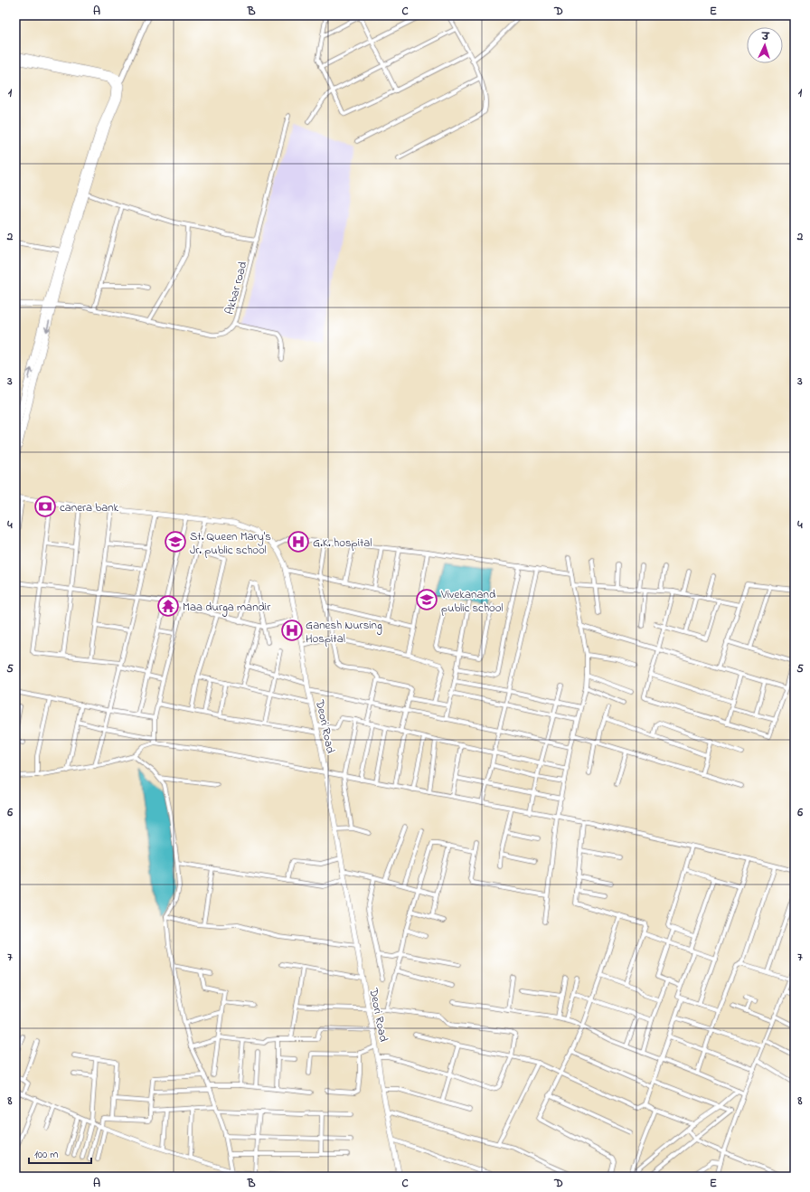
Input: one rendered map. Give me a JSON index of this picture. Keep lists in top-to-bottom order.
{
  "streets": {
    "street": ["Akbar road", "Deori Road"]
  },
  "places": {
    "bank": ["canera bank"],
    "school or university": ["St. Queen Mary's Jr. public school", "Vivekanand public school"],
    "hospital": ["G.K. hospital", "Ganesh Nursing Hospital"],
    "temple": ["Maa durga mandir"]
  },
  "scale_bar": "100 m",
  "north": "top",
  "grid": {
    "columns": [
      "A",
      "B",
      "C",
      "D",
      "E"
    ],
    "rows": [
      "1",
      "2",
      "3",
      "4",
      "5",
      "6",
      "7",
      "8"
    ]
  }
}
